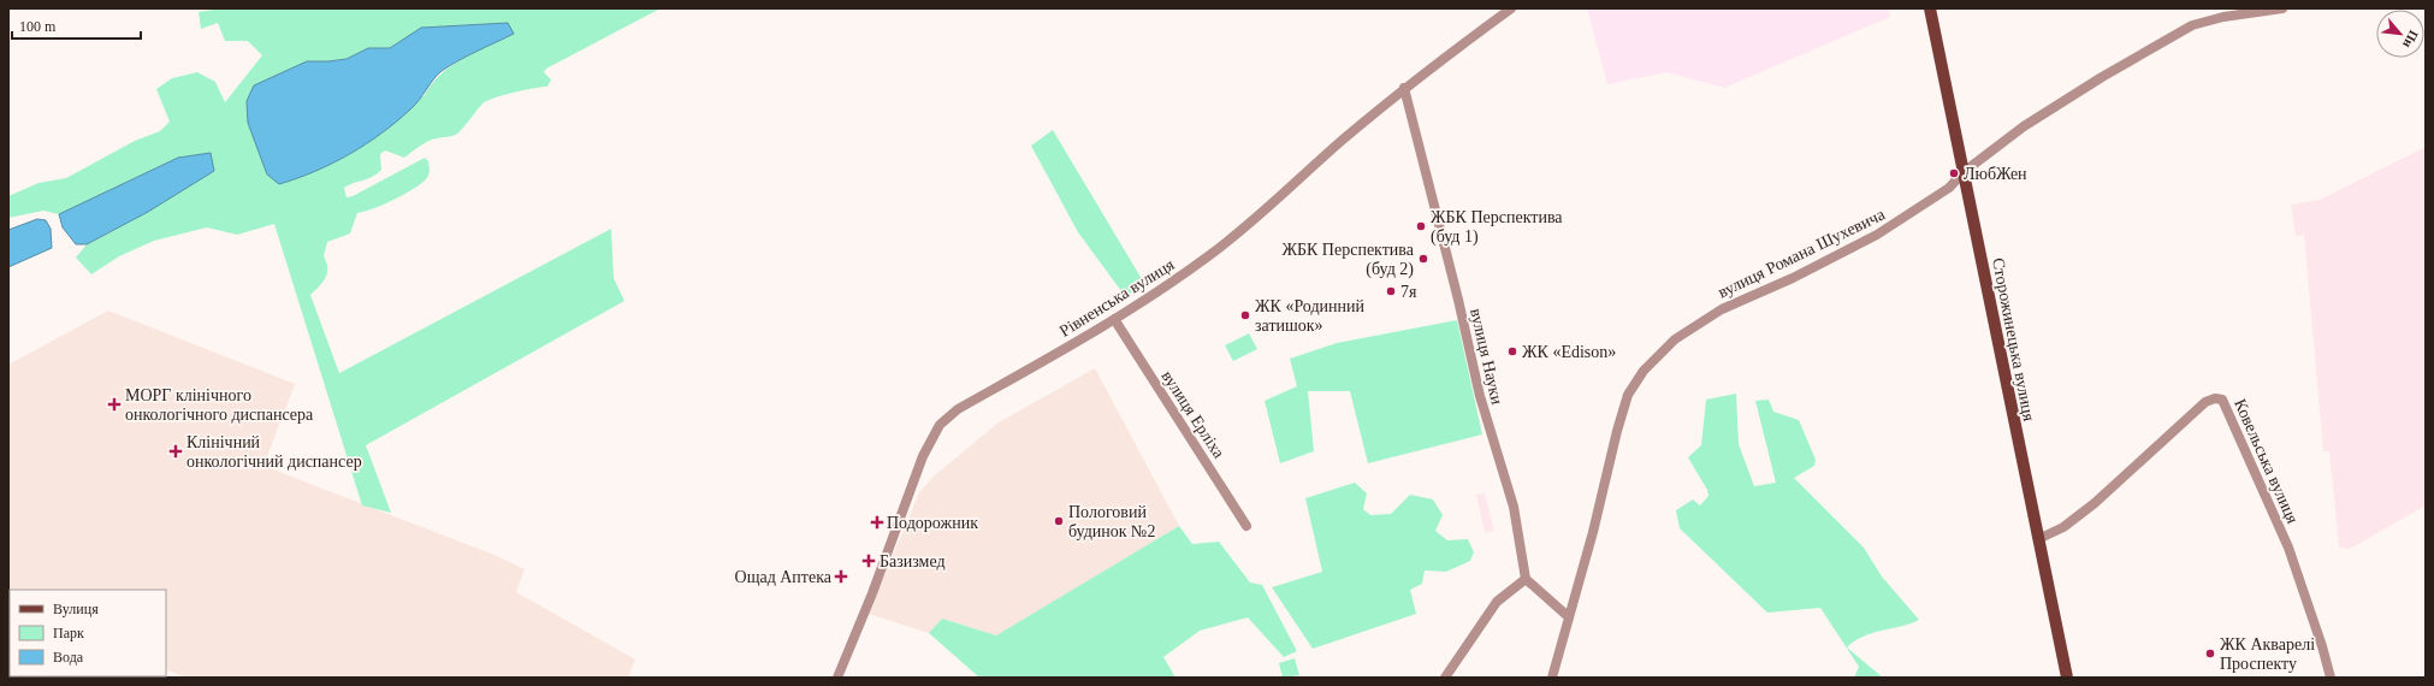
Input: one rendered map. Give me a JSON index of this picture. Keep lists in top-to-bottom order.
{
  "streets": {
    "main road": ["Сторожинецька вулиця"],
    "street": [
      "вулиця Романа Шухевича",
      "Рівненська вулиця",
      "вулиця Науки",
      "вулиця Ерліха",
      "Ковельська вулиця"
    ]
  },
  "crossings": [
    ["вулиця Романа Шухевича", "Сторожинецька вулиця"],
    ["Рівненська вулиця", "вулиця Науки"],
    ["Рівненська вулиця", "вулиця Ерліха"],
    ["Сторожинецька вулиця", "Ковельська вулиця"]
  ],
  "places": {
    "other": [
      "ЛюбЖен",
      "ЖБК Перспектива (буд 1)",
      "ЖБК Перспектива (буд 2)",
      "7я",
      "ЖК «Родинний затишок»",
      "ЖК «Edison»",
      "Пологовий будинок №2",
      "ЖК Акварелі Проспекту"
    ],
    "health": [
      "МОРГ клінічного онкологічного диспансера",
      "Клінічний онкологічний диспансер",
      "Подорожник",
      "Базизмед",
      "Ощад Аптека"
    ]
  },
  "legend": ["Вулиця", "Парк", "Вода"],
  "scale_bar": "100 m",
  "north": "bottom right"
}
